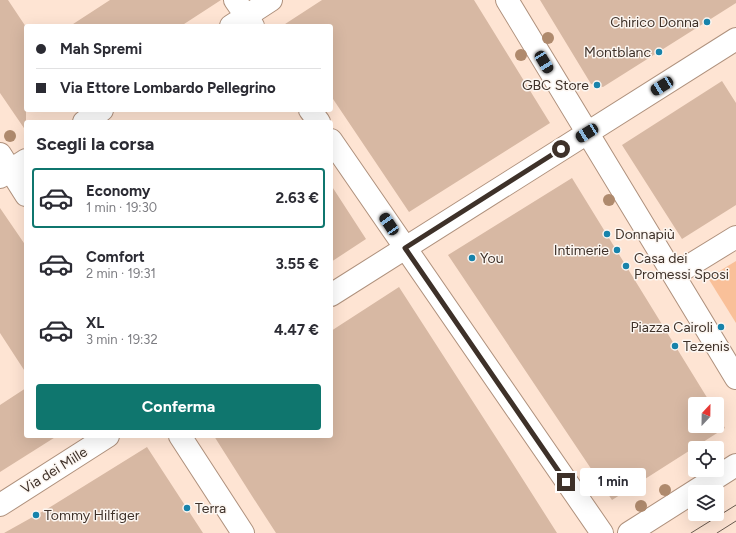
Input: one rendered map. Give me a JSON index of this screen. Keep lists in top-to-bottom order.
{
  "streets": {
    "street": ["Via dei Mille"]
  },
  "places": [
    "Chirico Donna",
    "Montblanc",
    "GBC Store",
    "Donnapiù",
    "Intimerie",
    "You",
    "Casa dei Promessi Sposi",
    "Piazza Cairoli",
    "Tezenis",
    "Terra",
    "Tommy Hilfiger"
  ],
  "north": "top",
  "page": {
    "banner": ["Mah Spremi", "Via Ettore Lombardo Pellegrino"],
    "heading": "Scegli la corsa",
    "list": [
      {
        "name": "Economy",
        "note": "1 min · 19:30",
        "value": "2.63 €"
      },
      {
        "name": "Comfort",
        "note": "2 min · 19:31",
        "value": "3.55 €"
      },
      {
        "name": "XL",
        "note": "3 min · 19:32",
        "value": "4.47 €"
      }
    ],
    "buttons": "Conferma",
    "bubble": "1 min"
  }
}
